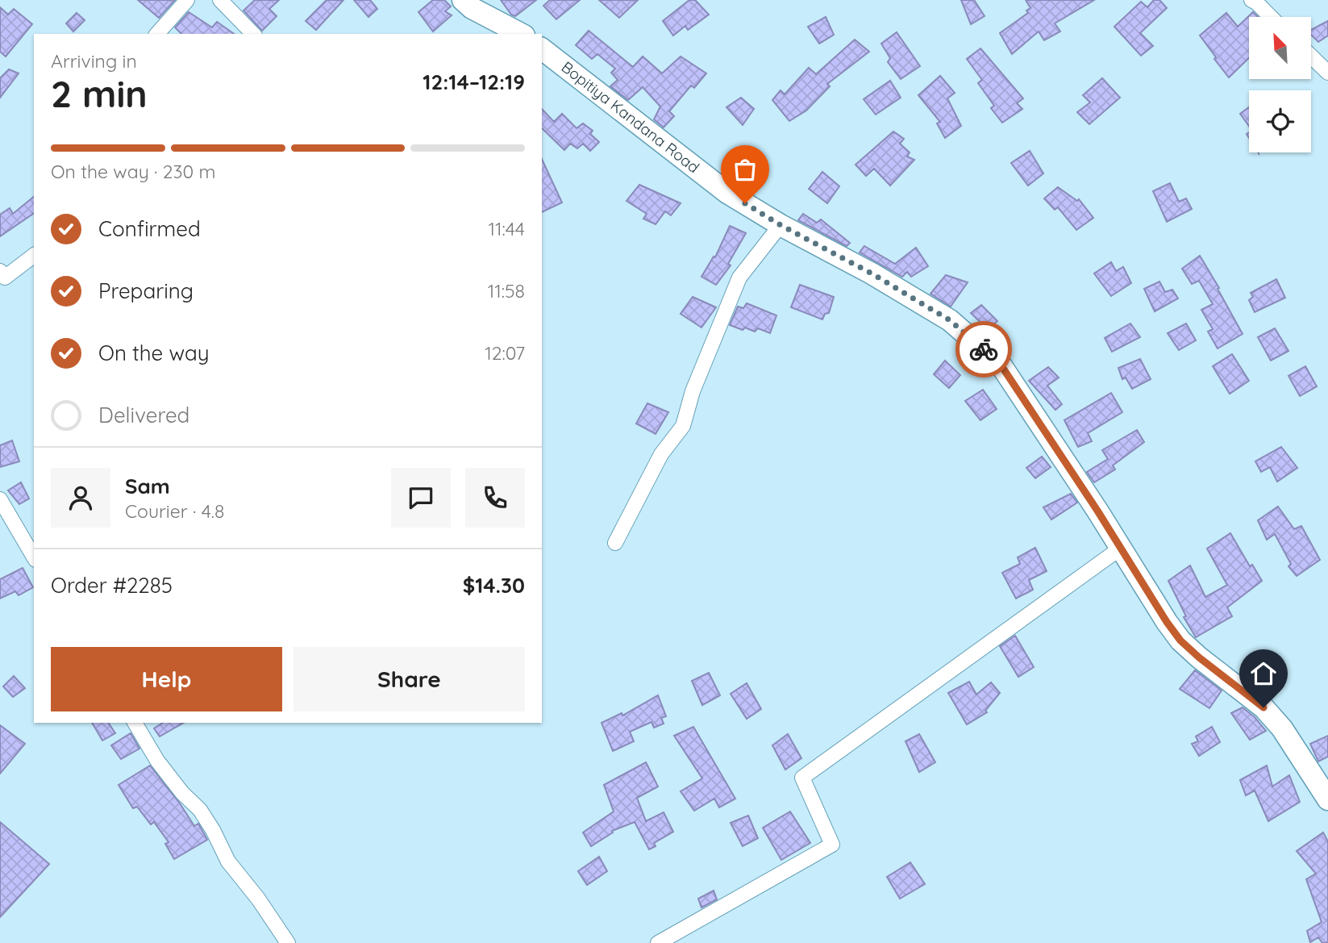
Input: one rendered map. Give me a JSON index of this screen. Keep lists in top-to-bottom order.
{
  "streets": {
    "main road": ["Bopitiya Kandana Road"]
  },
  "north": "top left",
  "page": {
    "heading": ["2 min", "Arriving in", "12:14–12:19"],
    "panel": [
      "Sam",
      "Courier · 4.8",
      "Order #2285",
      "$14.30"
    ],
    "bar": "On the way · 230 m",
    "list": [
      ["Confirmed", "11:44"],
      ["Preparing", "11:58"],
      ["On the way", "12:07"],
      "Delivered"
    ],
    "buttons": ["Help", "Share"]
  }
}
